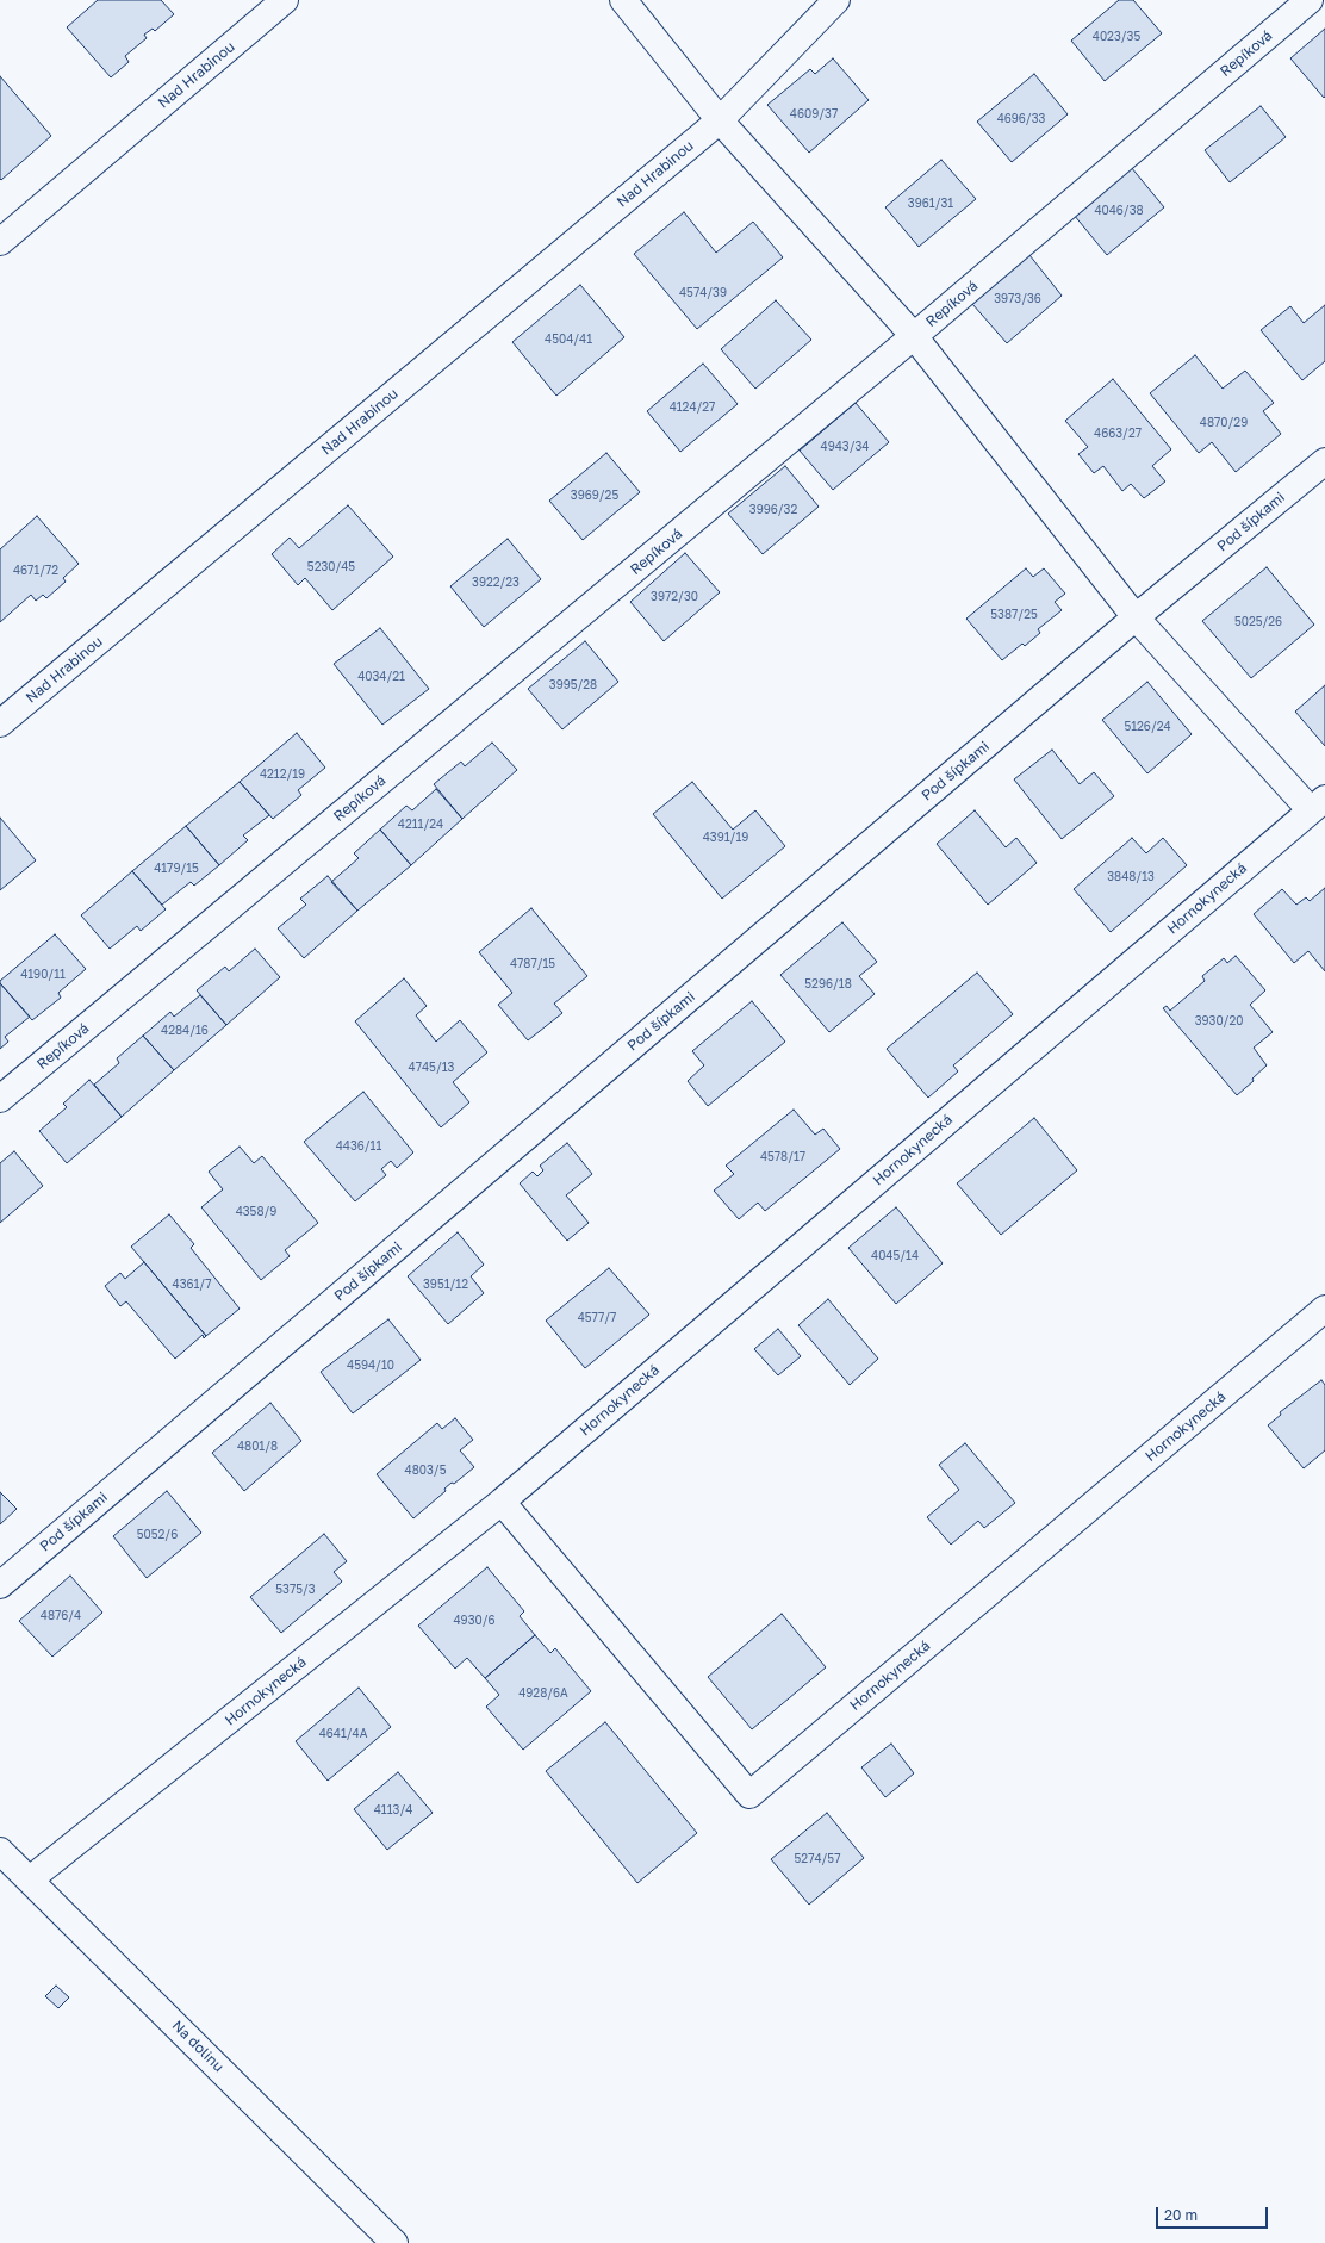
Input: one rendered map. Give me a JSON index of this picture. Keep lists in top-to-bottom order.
{
  "streets": {
    "street": [
      "Repíková",
      "Nad Hrabinou",
      "Pod šípkami",
      "Hornokynecká",
      "Na dolinu"
    ]
  },
  "crossings": [
    ["Hornokynecká", "Na dolinu"]
  ],
  "house_numbers": [
    "4023/35",
    "4609/37",
    "4696/33",
    "3961/31",
    "4046/38",
    "4574/39",
    "3973/36",
    "4504/41",
    "4124/27",
    "4870/29",
    "4663/27",
    "4943/34",
    "3969/25",
    "3996/32",
    "5230/45",
    "4671/72",
    "3922/23",
    "3972/30",
    "5387/25",
    "5025/26",
    "4034/21",
    "3995/28",
    "5126/24",
    "4212/19",
    "4211/24",
    "4391/19",
    "4179/15",
    "3848/13",
    "4787/15",
    "4190/11",
    "5296/18",
    "3930/20",
    "4284/16",
    "4745/13",
    "4436/11",
    "4578/17",
    "4358/9",
    "4045/14",
    "4361/7",
    "3951/12",
    "4577/7",
    "4594/10",
    "4801/8",
    "4803/5",
    "5052/6",
    "5375/3",
    "4876/4",
    "4930/6",
    "4928/6A",
    "4641/4A",
    "4113/4",
    "5274/57"
  ],
  "scale_bar": "20 m"
}
